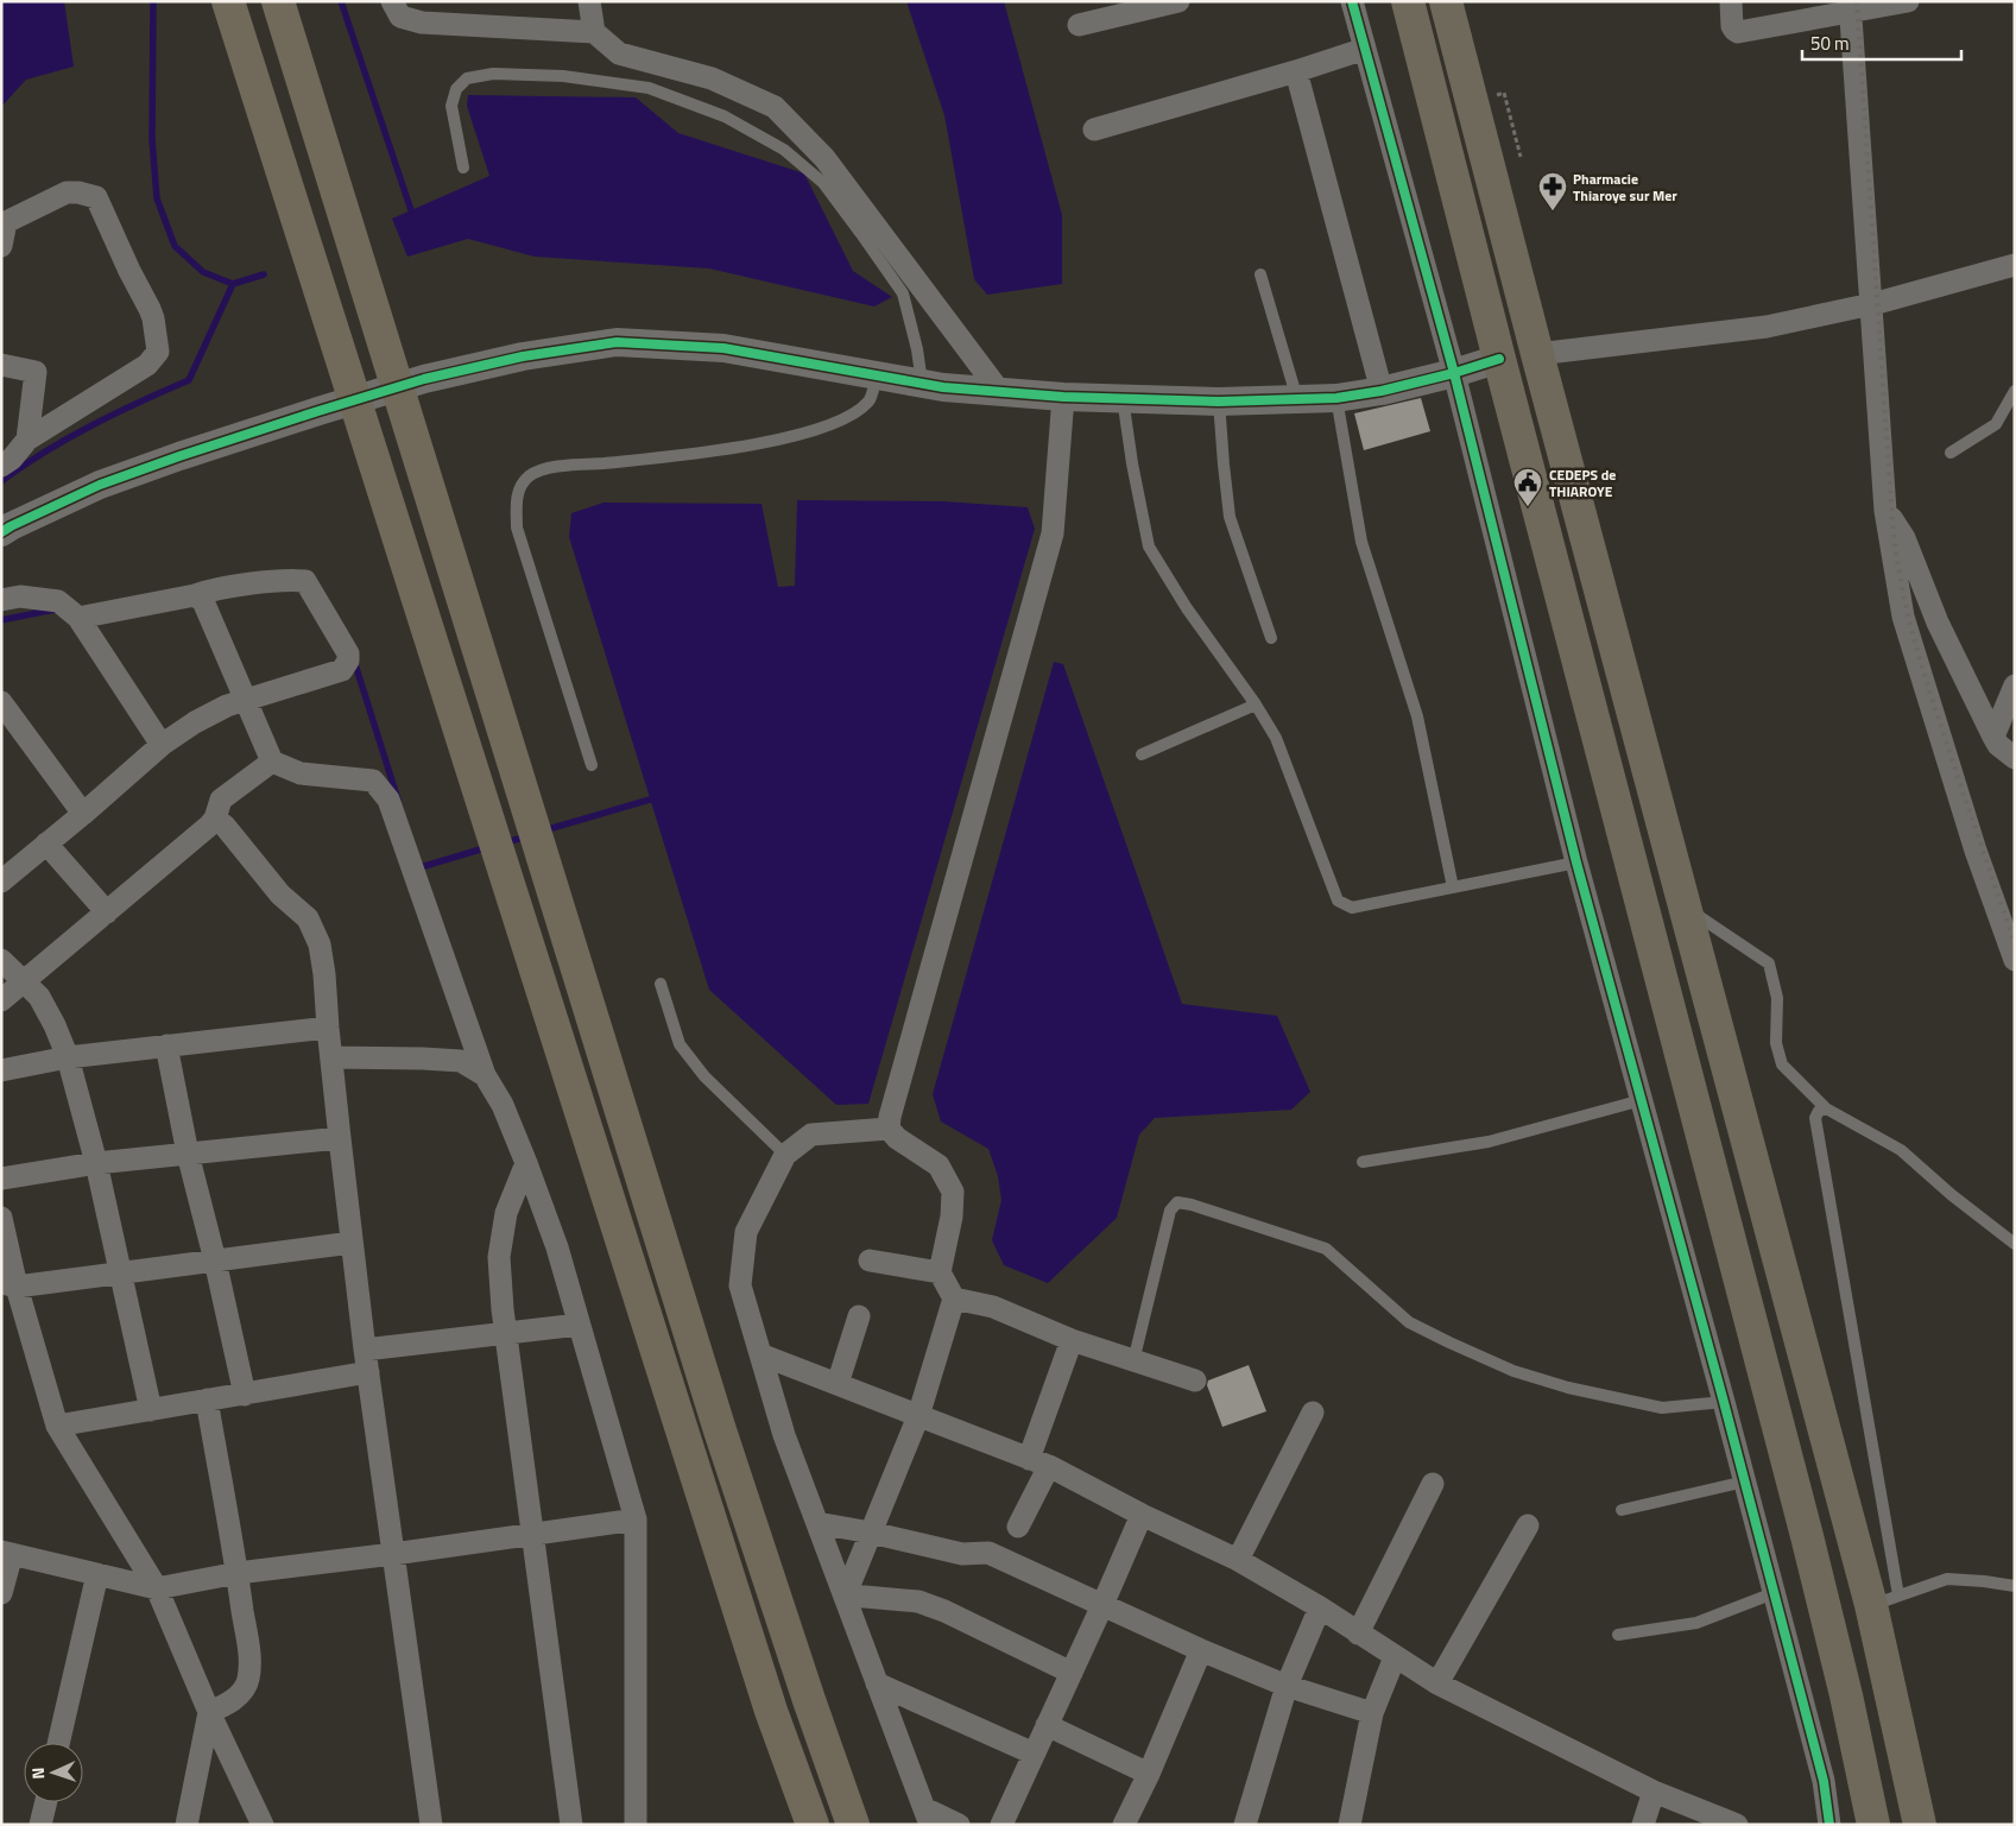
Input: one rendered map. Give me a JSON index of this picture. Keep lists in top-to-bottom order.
{
  "places": {
    "pharmacy": ["Pharmacie Thiaroye sur Mer"],
    "public building": ["CEDEPS de THIAROYE"]
  },
  "scale_bar": "50 m",
  "north": "left"
}
